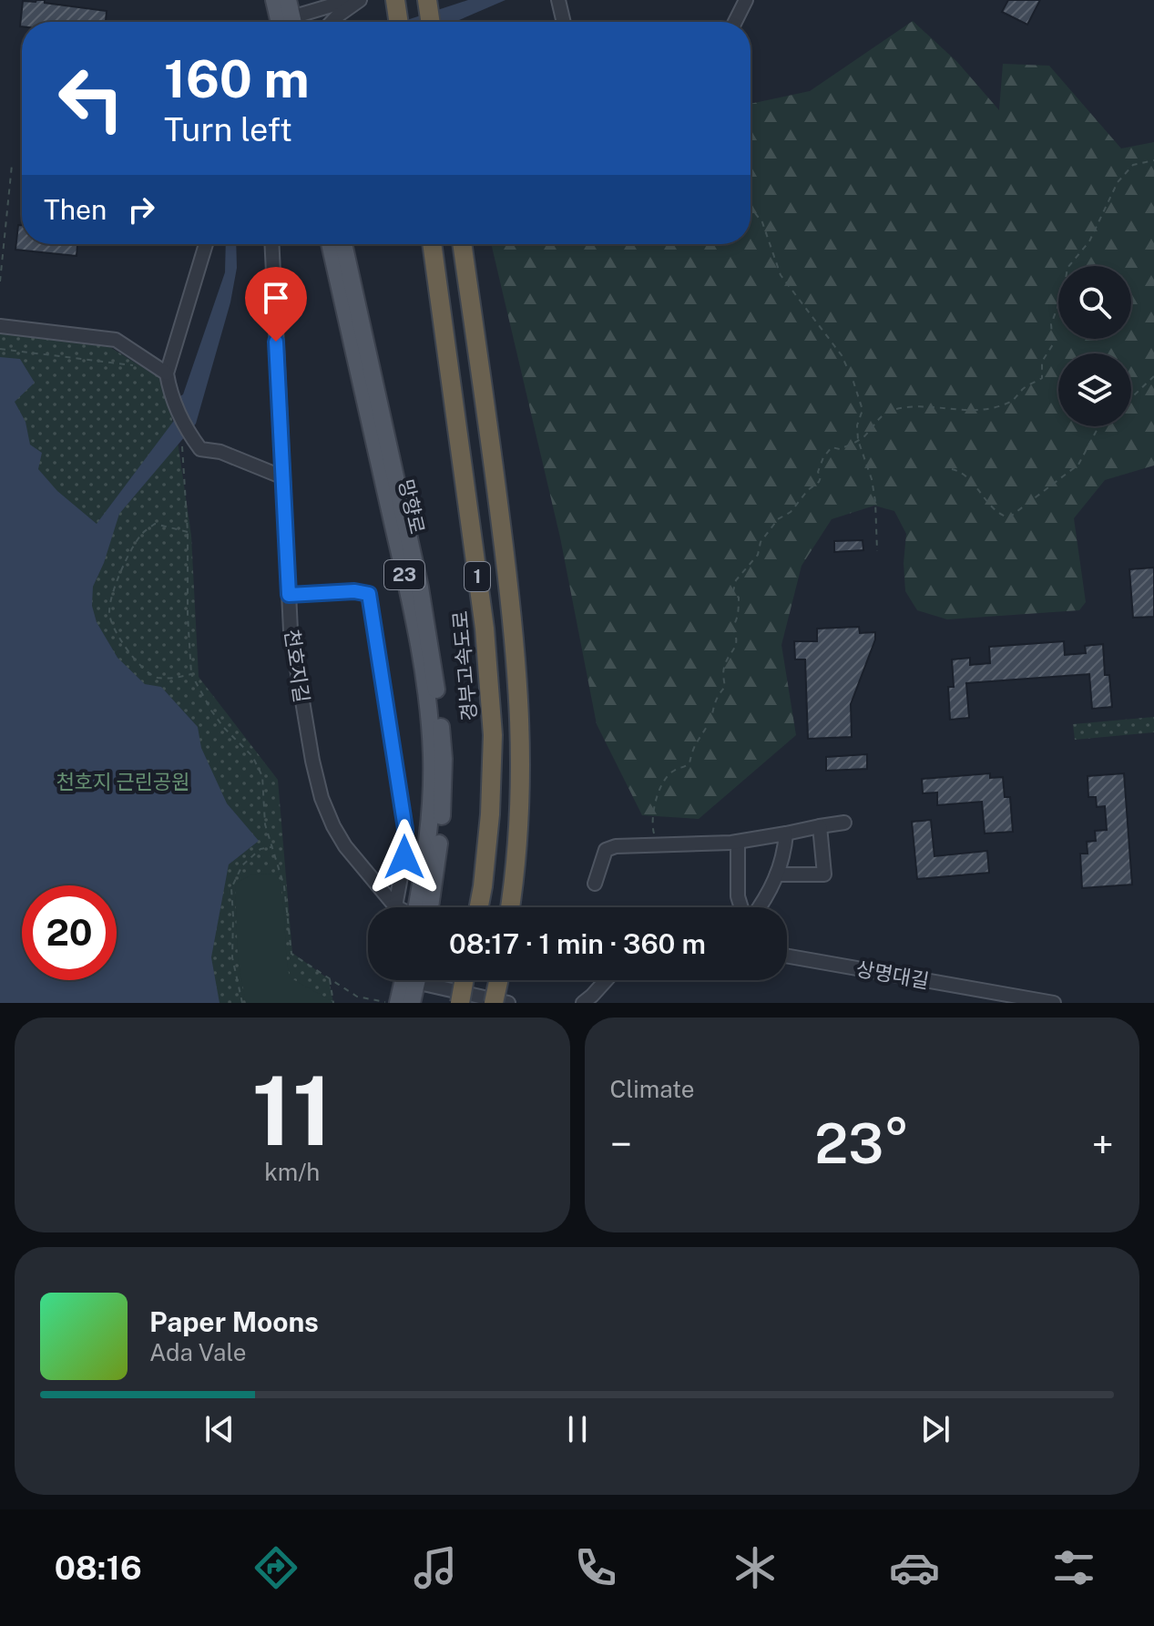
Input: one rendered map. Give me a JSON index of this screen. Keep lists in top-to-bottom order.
{
  "streets": {
    "highway": ["1", "경부고속도로"],
    "main road": ["망향로", "23"],
    "street": ["천호지길", "상명대길"]
  },
  "parks": ["천호지 근린공원"],
  "page": {
    "turn": ["160 m", "Turn left"],
    "then": "Then",
    "limit": "20",
    "trip": "08:17 · 1 min · 360 m",
    "tile": [
      ["11", "km/h"],
      "Climate"
    ],
    "heat": ["−", "23°", "+"],
    "song": ["Paper Moons", "Ada Vale"],
    "tabs": "08:16"
  }
}
